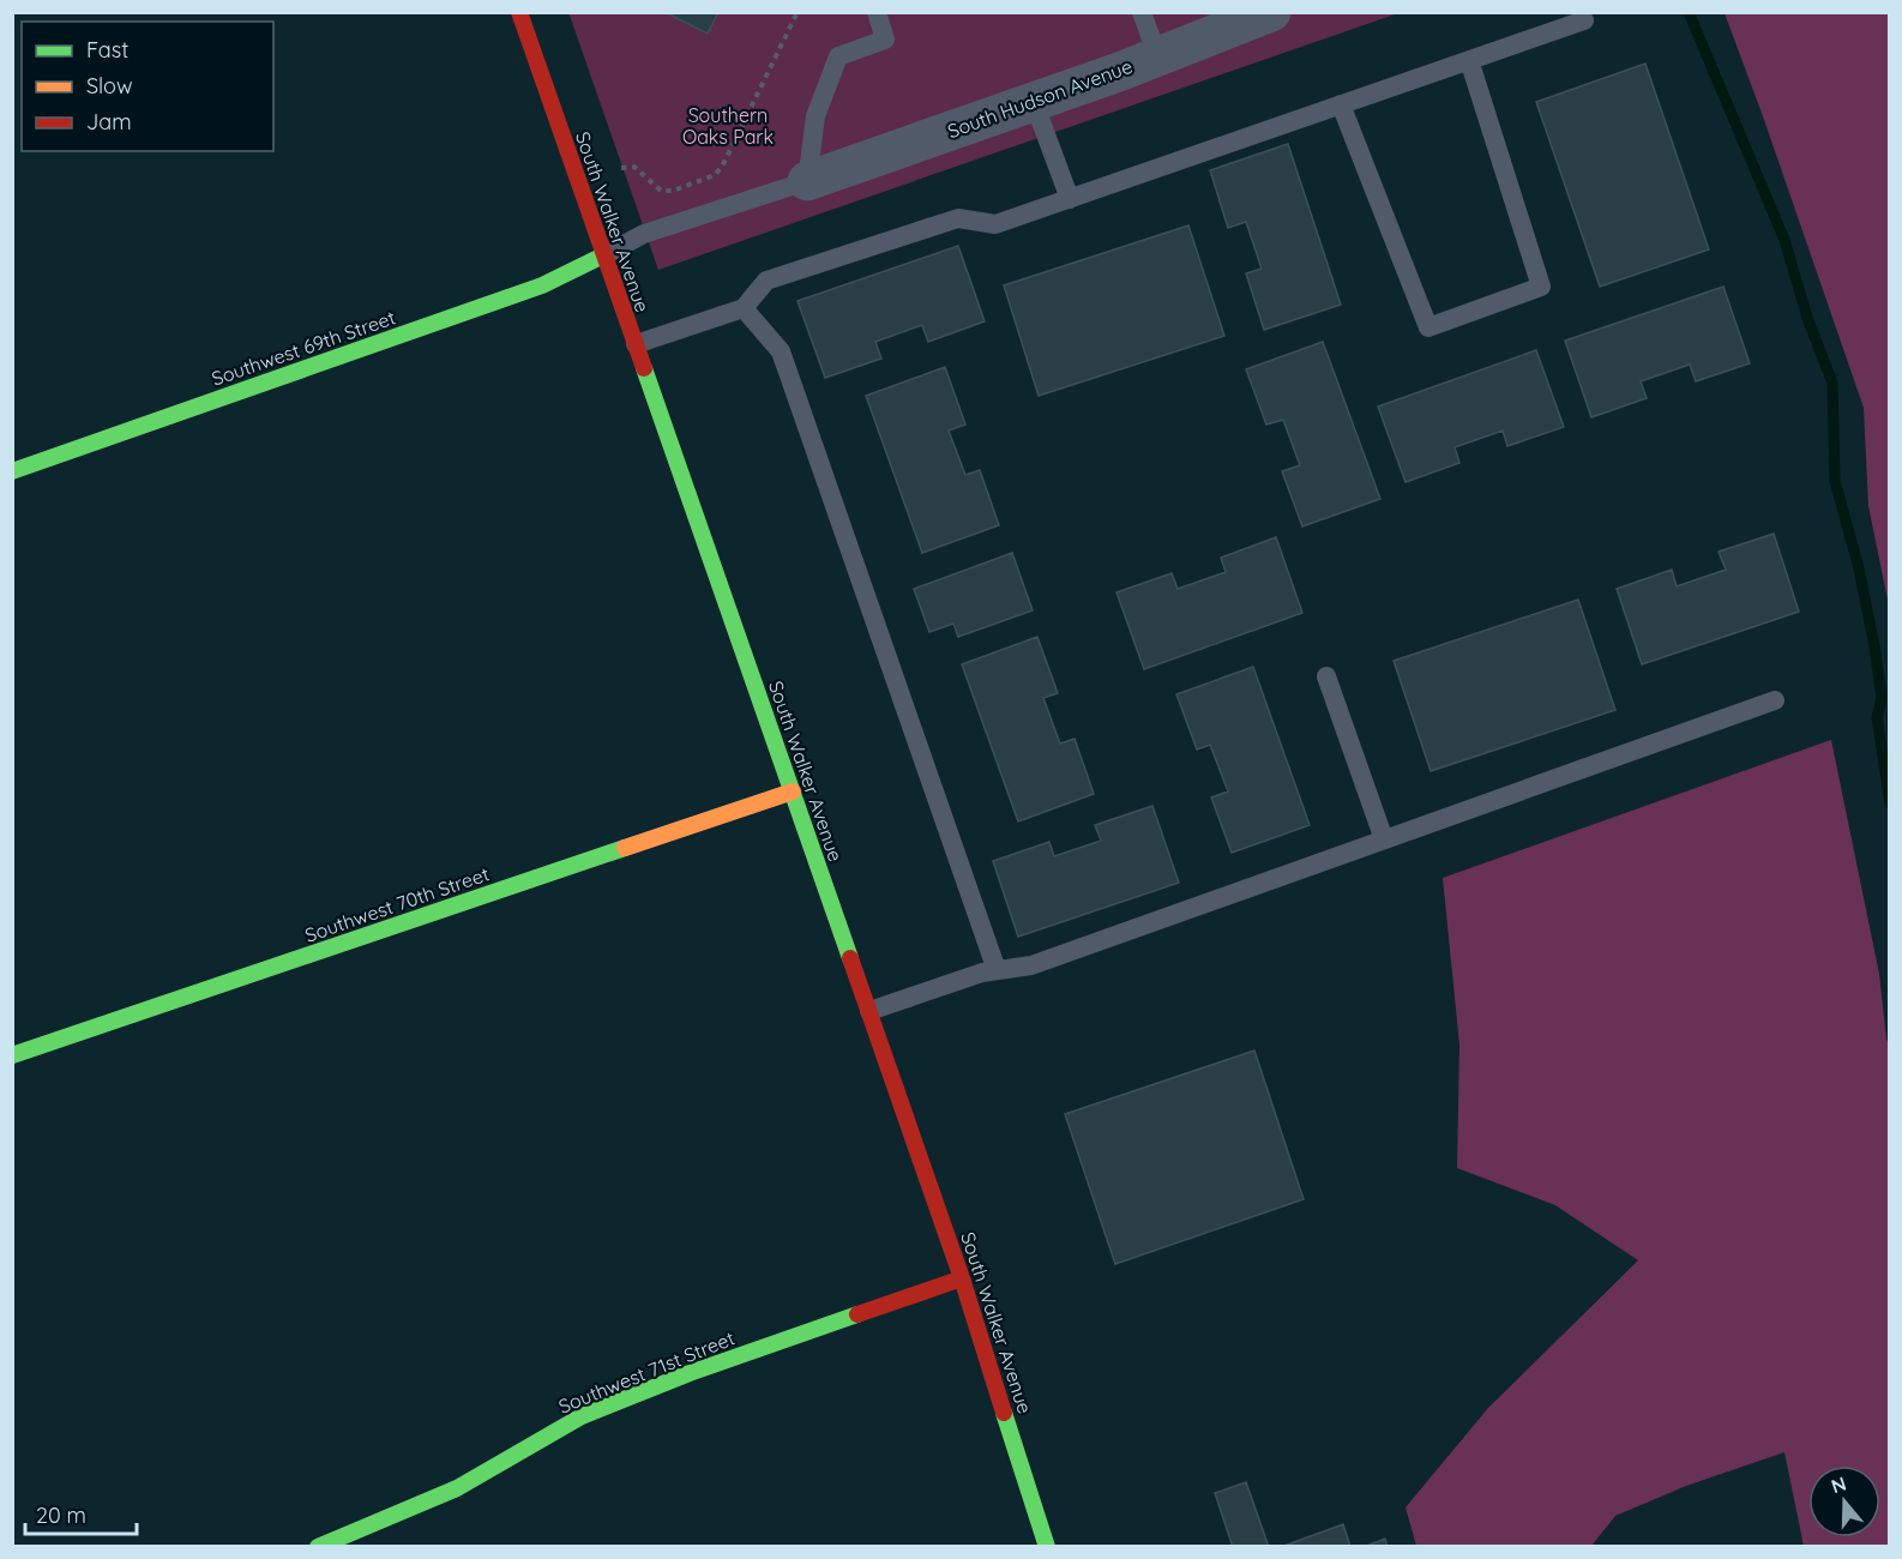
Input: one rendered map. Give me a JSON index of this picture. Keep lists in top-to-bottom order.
{
  "streets": {
    "street": [
      "South Hudson Avenue",
      "South Walker Avenue",
      "Southwest 69th Street",
      "Southwest 70th Street",
      "Southwest 71st Street"
    ]
  },
  "crossings": [
    ["South Walker Avenue", "Southwest 69th Street"],
    ["South Walker Avenue", "Southwest 70th Street"],
    ["South Walker Avenue", "Southwest 71st Street"]
  ],
  "parks": ["Southern Oaks Park"],
  "legend": ["Fast", "Slow", "Jam"],
  "scale_bar": "20 m",
  "north": "top"
}
